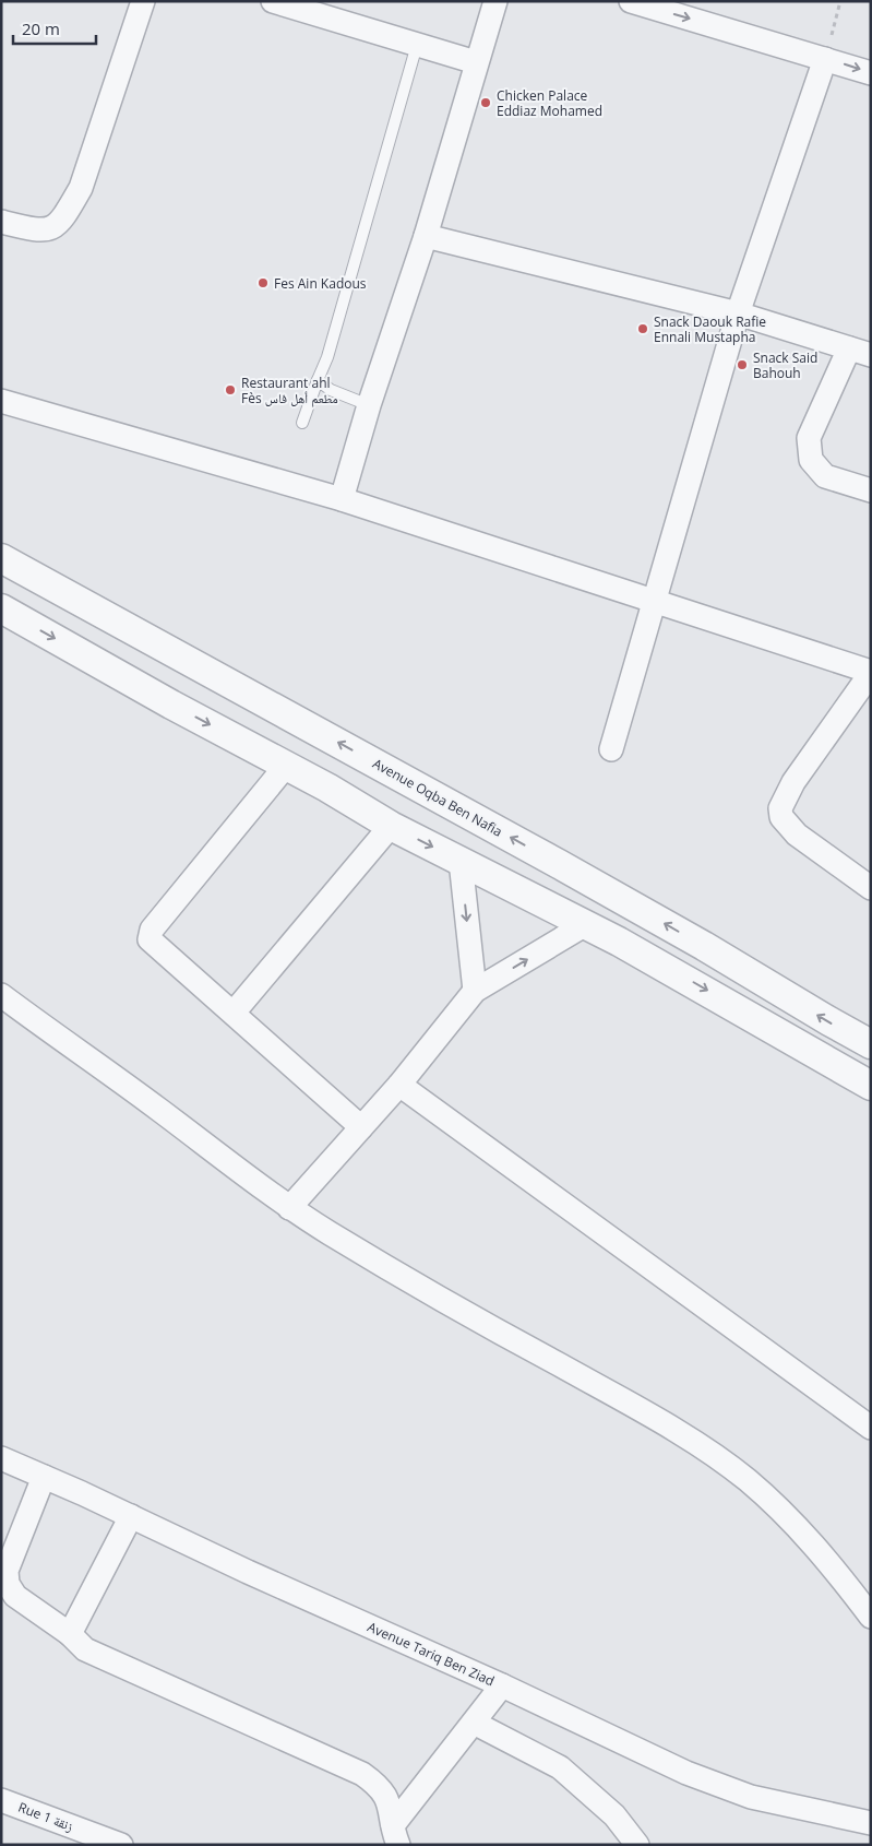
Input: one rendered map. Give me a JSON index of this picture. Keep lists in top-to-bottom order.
{
  "streets": {
    "street": ["Avenue Oqba Ben Nafia", "Avenue Tariq Ben Ziad", "Rue 1 زنقة"]
  },
  "places": [
    "Chicken Palace Eddiaz Mohamed",
    "Fes Ain Kadous",
    "Snack Daouk Rafie Ennali Mustapha",
    "Snack Said Bahouh",
    "Restaurant ahl Fès مطعم أهل فاس"
  ],
  "scale_bar": "20 m"
}
